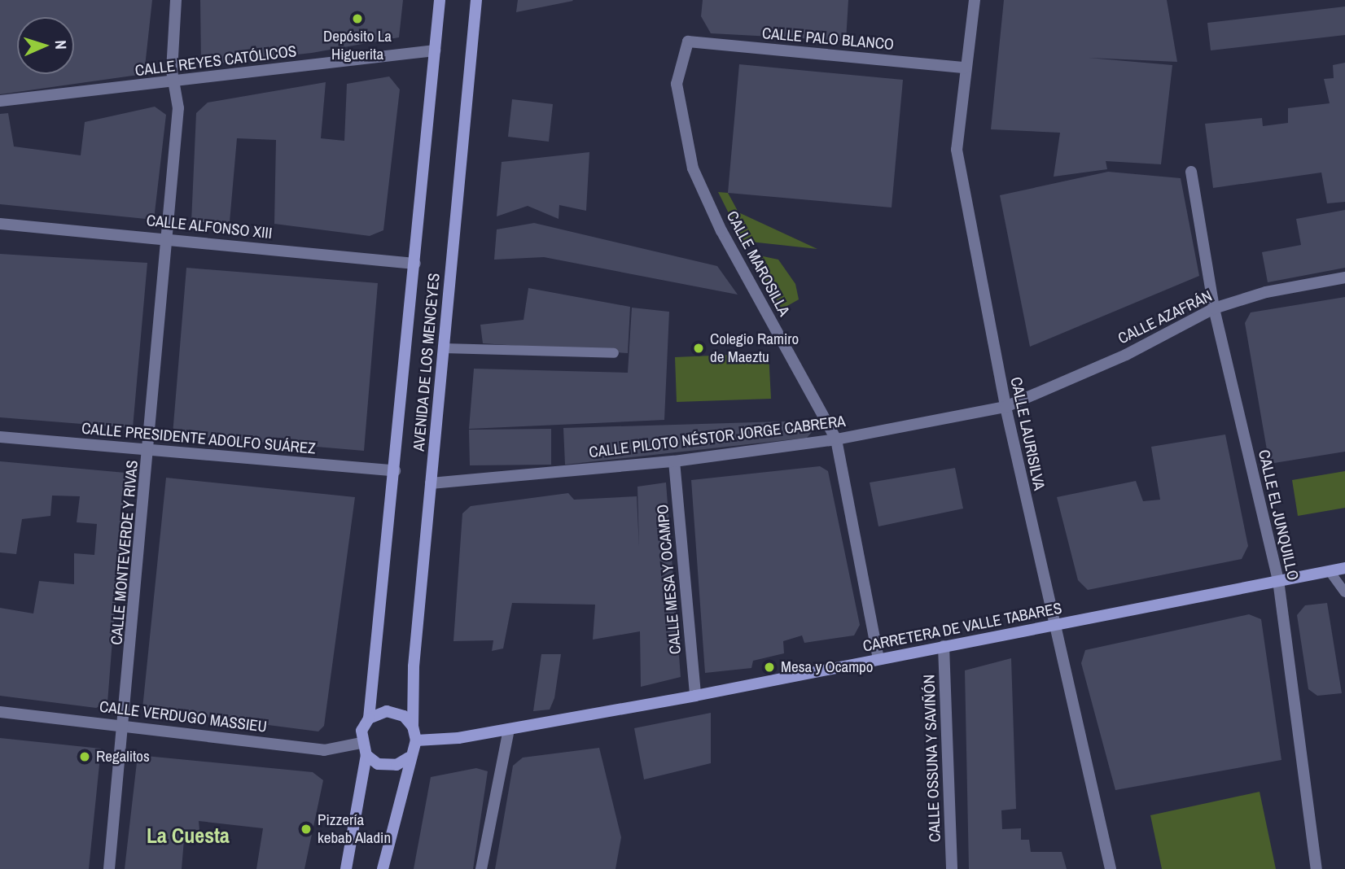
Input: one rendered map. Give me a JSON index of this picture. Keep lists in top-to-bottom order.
{
  "streets": {
    "main road": ["AVENIDA DE LOS MENCEYES", "CARRETERA DE VALLE TABARES"],
    "street": [
      "CALLE PALO BLANCO",
      "CALLE REYES CATÓLICOS",
      "CALLE ALFONSO XIII",
      "CALLE MAROSILLA",
      "CALLE AZAFRÁN",
      "CALLE LAURISILVA",
      "CALLE PILOTO NÉSTOR JORGE CABRERA",
      "CALLE PRESIDENTE ADOLFO SUÁREZ",
      "CALLE EL JUNQUILLO",
      "CALLE MONTEVERDE Y RIVAS",
      "CALLE MESA Y OCAMPO",
      "CALLE VERDUGO MASSIEU",
      "CALLE OSSUNA Y SAVIÑÓN"
    ]
  },
  "crossings": [
    ["CALLE PALO BLANCO", "CALLE MAROSILLA"],
    ["CALLE PALO BLANCO", "CALLE LAURISILVA"],
    ["CALLE REYES CATÓLICOS", "AVENIDA DE LOS MENCEYES"],
    ["CALLE REYES CATÓLICOS", "CALLE MONTEVERDE Y RIVAS"],
    ["CALLE ALFONSO XIII", "AVENIDA DE LOS MENCEYES"],
    ["CALLE ALFONSO XIII", "CALLE MONTEVERDE Y RIVAS"],
    ["CALLE MAROSILLA", "CALLE PILOTO NÉSTOR JORGE CABRERA"],
    ["CALLE MAROSILLA", "CARRETERA DE VALLE TABARES"],
    ["CALLE AZAFRÁN", "CALLE LAURISILVA"],
    ["CALLE AZAFRÁN", "CALLE PILOTO NÉSTOR JORGE CABRERA"],
    ["CALLE AZAFRÁN", "CALLE EL JUNQUILLO"],
    ["AVENIDA DE LOS MENCEYES", "CALLE PILOTO NÉSTOR JORGE CABRERA"],
    ["AVENIDA DE LOS MENCEYES", "CALLE PRESIDENTE ADOLFO SUÁREZ"],
    ["AVENIDA DE LOS MENCEYES", "CARRETERA DE VALLE TABARES"],
    ["AVENIDA DE LOS MENCEYES", "CALLE VERDUGO MASSIEU"],
    ["CALLE LAURISILVA", "CALLE PILOTO NÉSTOR JORGE CABRERA"],
    ["CALLE LAURISILVA", "CARRETERA DE VALLE TABARES"],
    ["CALLE PILOTO NÉSTOR JORGE CABRERA", "CALLE MESA Y OCAMPO"],
    ["CALLE PRESIDENTE ADOLFO SUÁREZ", "CALLE MONTEVERDE Y RIVAS"],
    ["CALLE EL JUNQUILLO", "CARRETERA DE VALLE TABARES"],
    ["CALLE MONTEVERDE Y RIVAS", "CALLE VERDUGO MASSIEU"],
    ["CALLE MESA Y OCAMPO", "CARRETERA DE VALLE TABARES"],
    ["CARRETERA DE VALLE TABARES", "CALLE VERDUGO MASSIEU"],
    ["CARRETERA DE VALLE TABARES", "CALLE OSSUNA Y SAVIÑÓN"]
  ],
  "districts": ["La Cuesta"],
  "places": [
    "Depósito La Higuerita",
    "Colegio Ramiro de Maeztu",
    "Mesa y Ocampo",
    "Regalitos",
    "Pizzería kebab Aladin"
  ],
  "north": "right"
}
